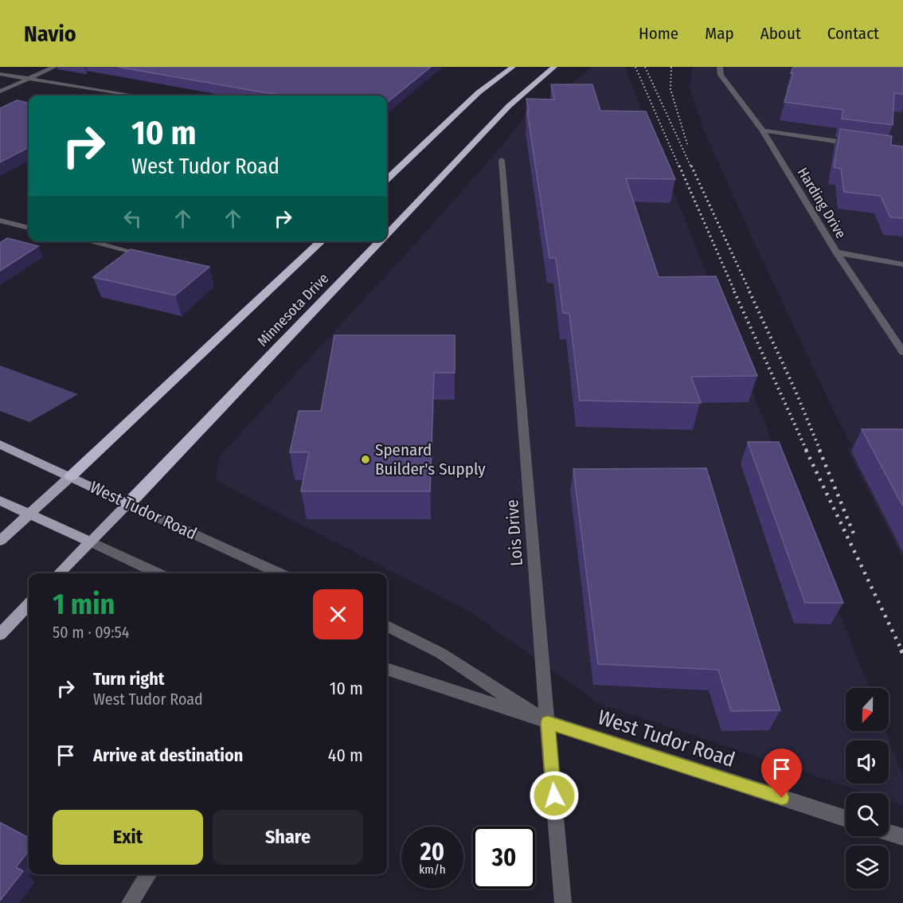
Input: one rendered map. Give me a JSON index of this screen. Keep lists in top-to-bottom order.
{
  "streets": {
    "highway": ["Minnesota Drive"],
    "main road": ["West Tudor Road"],
    "street": ["Harding Drive", "Lois Drive"]
  },
  "crossings": [
    ["Minnesota Drive", "West Tudor Road"],
    ["West Tudor Road", "Lois Drive"]
  ],
  "places": ["Spenard Builder's Supply"],
  "north": "bottom",
  "page": {
    "header": "Navio",
    "nav": [
      "Home",
      "Map",
      "About",
      "Contact"
    ],
    "turn": ["10 m", "West Tudor Road"],
    "heading": ["1 min", "50 m · 09:54"],
    "list": [
      {
        "name": "Turn right",
        "note": "West Tudor Road",
        "value": "10 m"
      },
      {
        "name": "Arrive at destination",
        "value": "40 m"
      }
    ],
    "buttons": ["Exit", "Share"],
    "speed": "20 km/h",
    "limit": "30"
  }
}
